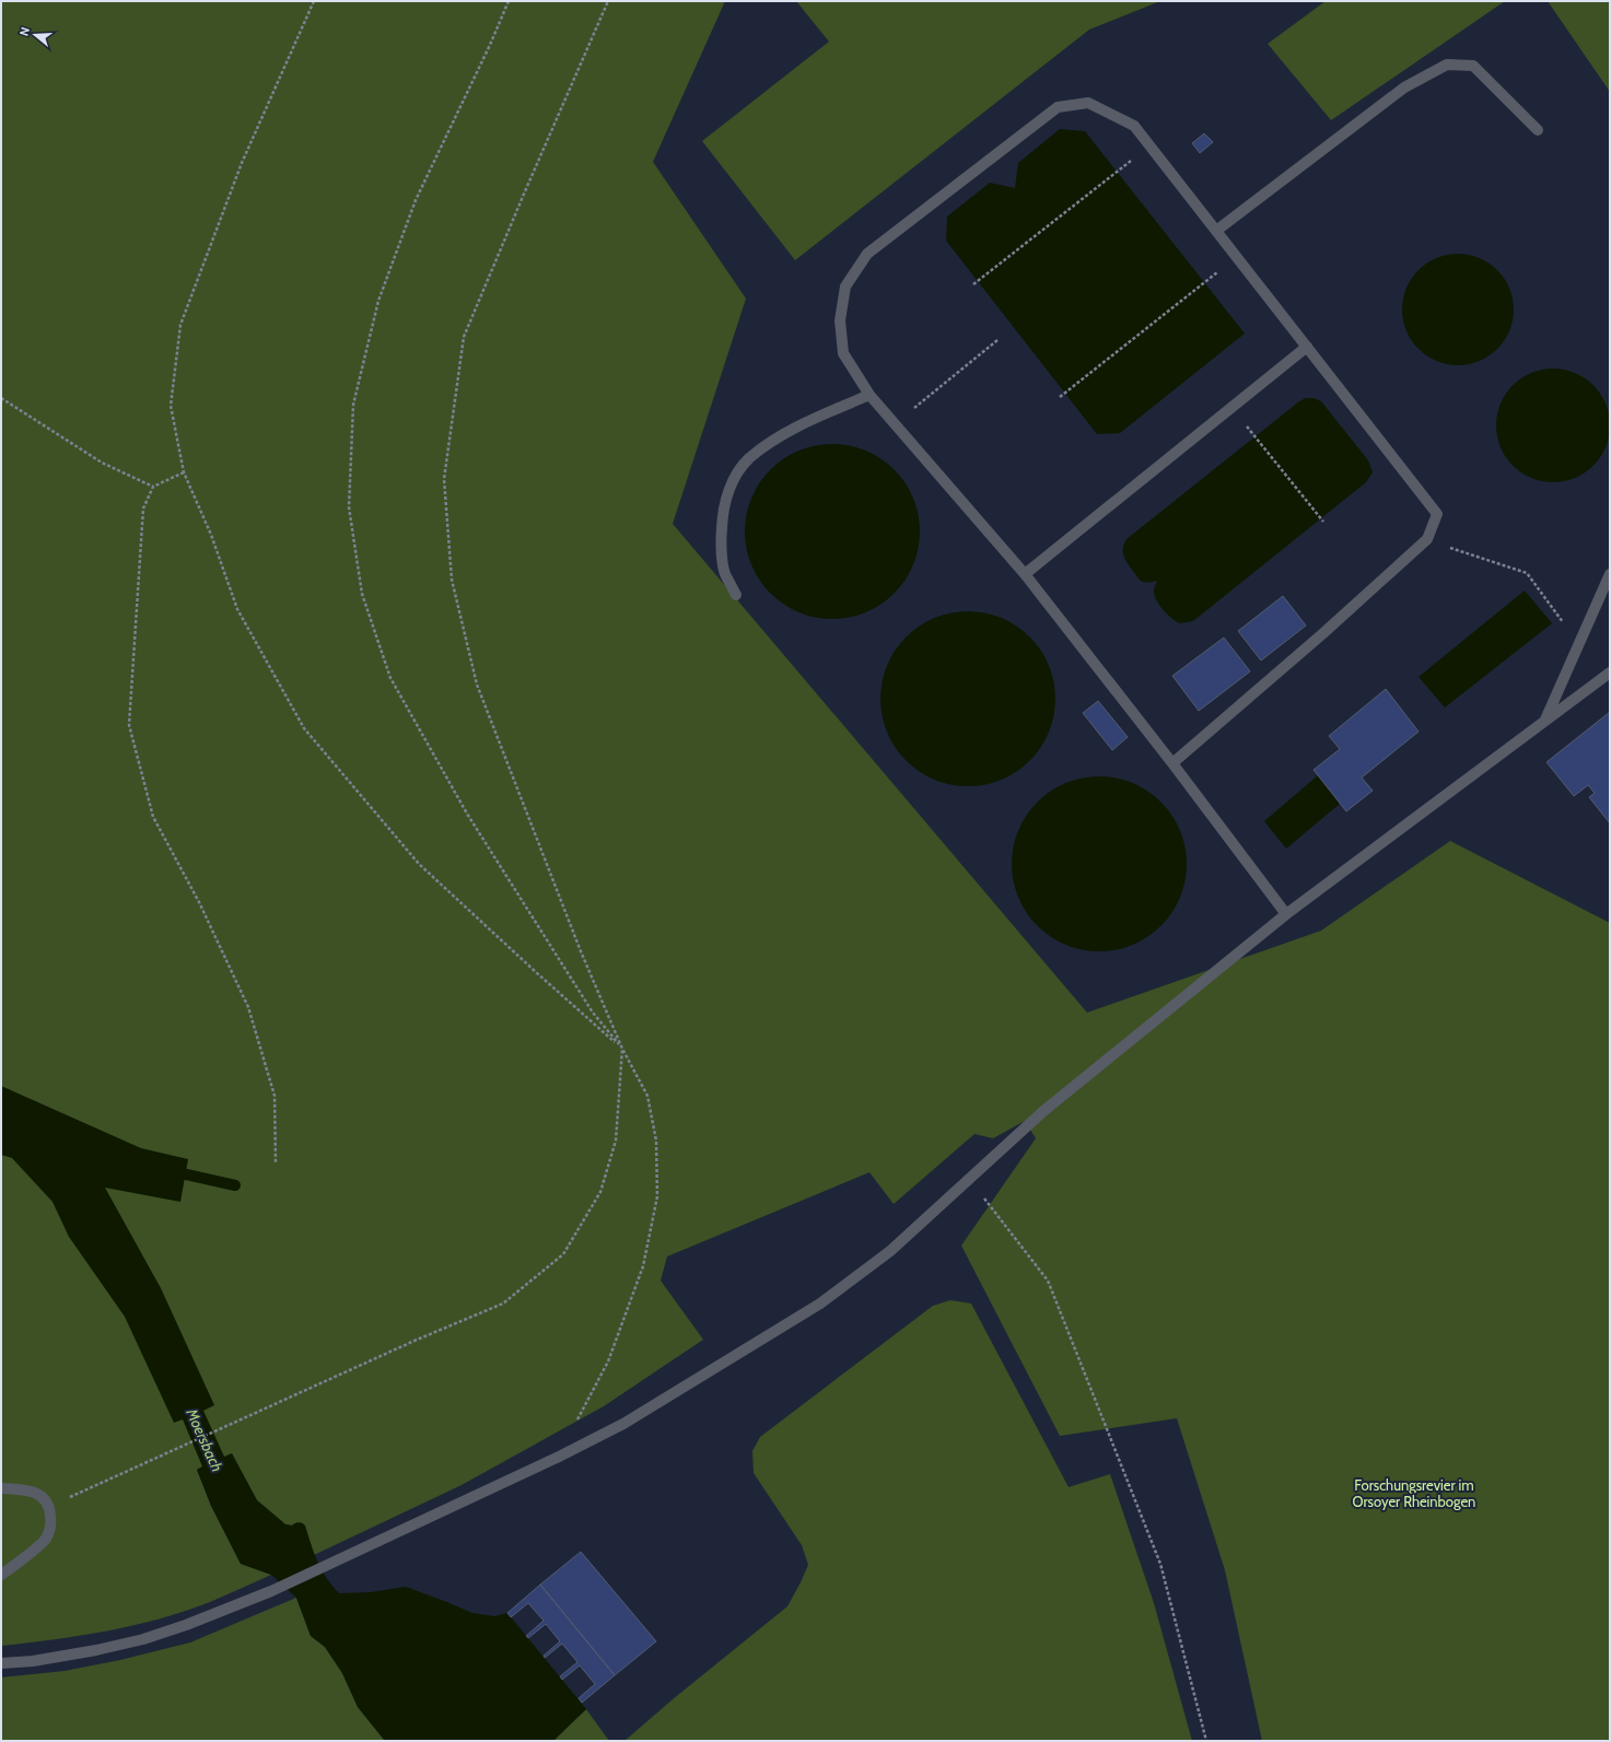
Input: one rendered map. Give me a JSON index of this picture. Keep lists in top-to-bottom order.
{
  "water": ["Moersbach"],
  "parks": ["Forschungsrevier im Orsoyer Rheinbogen"],
  "north": "left"
}
